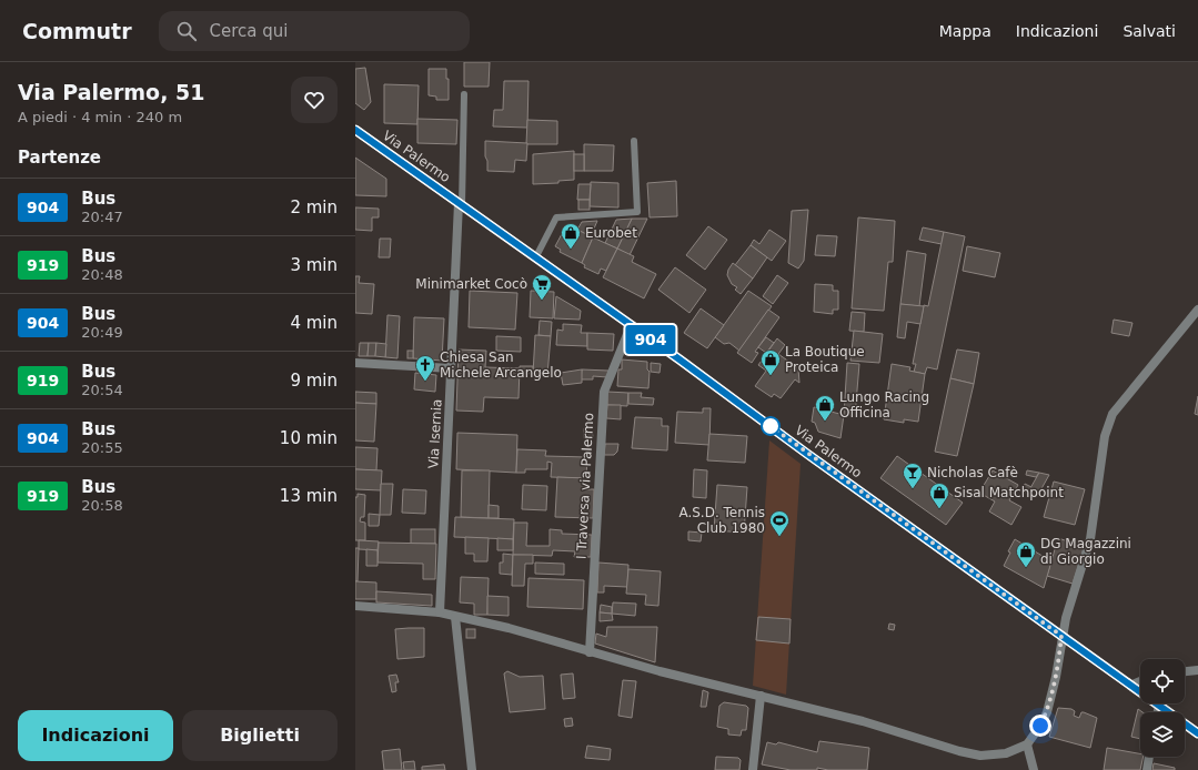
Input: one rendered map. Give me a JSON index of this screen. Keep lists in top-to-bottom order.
{
  "streets": {
    "main road": ["Via Palermo"],
    "street": ["Via Isernia", "I Traversa via Palermo"]
  },
  "crossings": [
    ["Via Palermo", "Via Isernia"],
    ["Via Palermo", "I Traversa via Palermo"]
  ],
  "places": {
    "shop": [
      "Eurobet",
      "La Boutique Proteica",
      "Lungo Racing Officina",
      "Sisal Matchpoint",
      "DG Magazzini di Giorgio"
    ],
    "supermarket": ["Minimarket Cocò"],
    "church": ["Chiesa San Michele Arcangelo"],
    "bar": ["Nicholas Cafè"],
    "sports": ["A.S.D. Tennis Club 1980"]
  },
  "lines": ["bus line 904"],
  "page": {
    "header": "Commutr",
    "search": "Cerca qui",
    "nav": ["Mappa", "Indicazioni", "Salvati"],
    "heading": [
      ["Via Palermo, 51", "A piedi · 4 min · 240 m"],
      "Partenze"
    ],
    "on_map": "904",
    "list": [
      {
        "mark": "904",
        "name": "Bus",
        "note": "20:47",
        "value": "2 min"
      },
      {
        "mark": "919",
        "name": "Bus",
        "note": "20:48",
        "value": "3 min"
      },
      {
        "mark": "904",
        "name": "Bus",
        "note": "20:49",
        "value": "4 min"
      },
      {
        "mark": "919",
        "name": "Bus",
        "note": "20:54",
        "value": "9 min"
      },
      {
        "mark": "904",
        "name": "Bus",
        "note": "20:55",
        "value": "10 min"
      },
      {
        "mark": "919",
        "name": "Bus",
        "note": "20:58",
        "value": "13 min"
      }
    ],
    "buttons": ["Indicazioni", "Biglietti"]
  }
}
